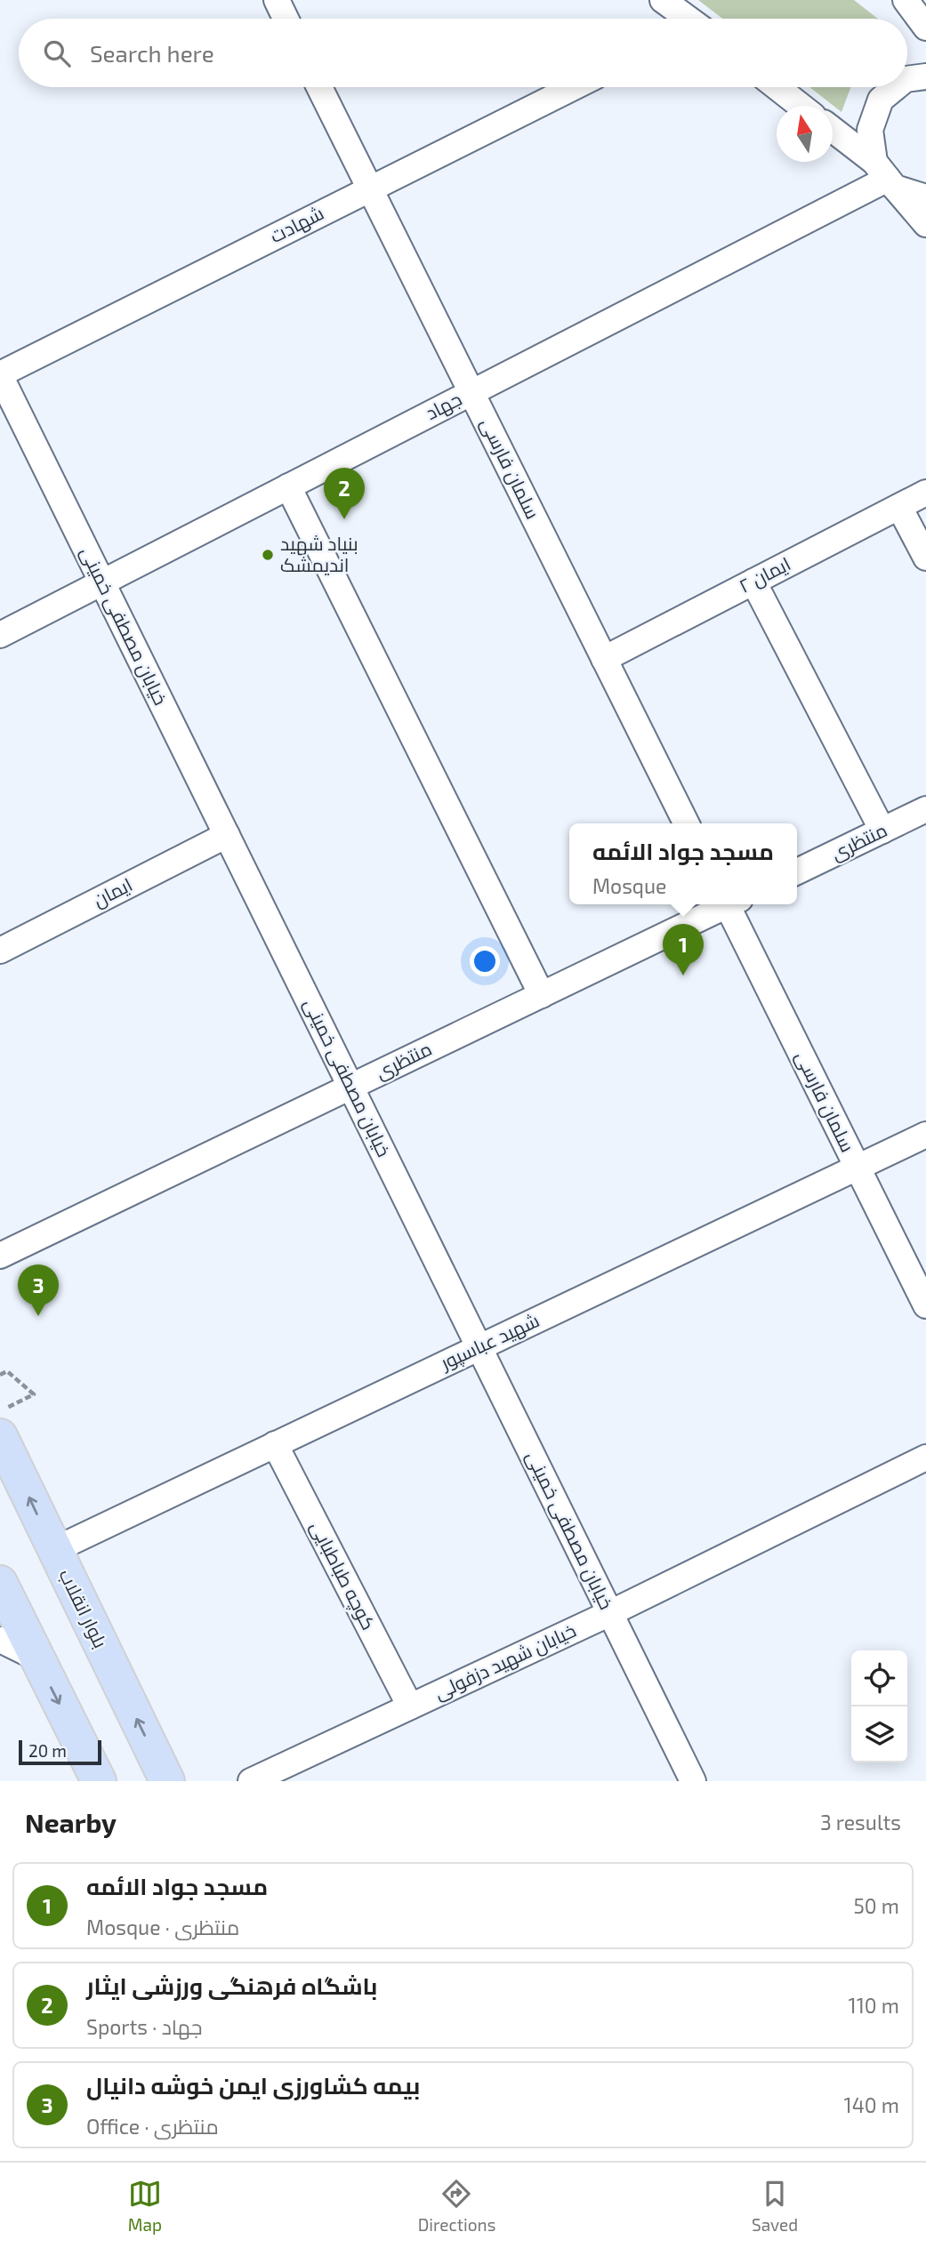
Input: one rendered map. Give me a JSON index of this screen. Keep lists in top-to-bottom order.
{
  "streets": {
    "main road": ["بلوار انقلاب"],
    "street": [
      "شهادت",
      "جهاد",
      "سلمان فارسی",
      "ایمان ۲",
      "خیابان مصطفی خمینی",
      "منتظری",
      "ایمان",
      "شهید عباسپور",
      "کوچه طباطبایی",
      "خیابان شهید دزفولی"
    ]
  },
  "crossings": [
    ["شهادت", "سلمان فارسی"],
    ["شهادت", "خیابان مصطفی خمینی"],
    ["جهاد", "سلمان فارسی"],
    ["جهاد", "خیابان مصطفی خمینی"],
    ["سلمان فارسی", "ایمان ۲"],
    ["سلمان فارسی", "شهید عباسپور"],
    ["خیابان مصطفی خمینی", "منتظری"],
    ["خیابان مصطفی خمینی", "ایمان"],
    ["خیابان مصطفی خمینی", "شهید عباسپور"],
    ["خیابان مصطفی خمینی", "خیابان شهید دزفولی"],
    ["شهید عباسپور", "کوچه طباطبایی"],
    ["شهید عباسپور", "بلوار انقلاب"],
    ["کوچه طباطبایی", "خیابان شهید دزفولی"]
  ],
  "places": ["بنیاد شهید اندیمشک"],
  "scale_bar": "20 m",
  "north": "top",
  "page": {
    "search": "Search here",
    "pins": ["2", "1", "3"],
    "popup": ["مسجد جواد الائمه", "Mosque"],
    "scale": "20 m",
    "heading": ["Nearby", "3 results"],
    "list": [
      {
        "mark": "1",
        "name": "مسجد جواد الائمه",
        "note": "Mosque · منتظری",
        "value": "50 m"
      },
      {
        "mark": "2",
        "name": "باشگاه فرهنگی ورزشی ایثار",
        "note": "Sports · جهاد",
        "value": "110 m"
      },
      {
        "mark": "3",
        "name": "بیمه کشاورزی ایمن خوشه دانیال",
        "note": "Office · منتظری",
        "value": "140 m"
      }
    ],
    "nav": ["Map", "Directions", "Saved"]
  }
}
